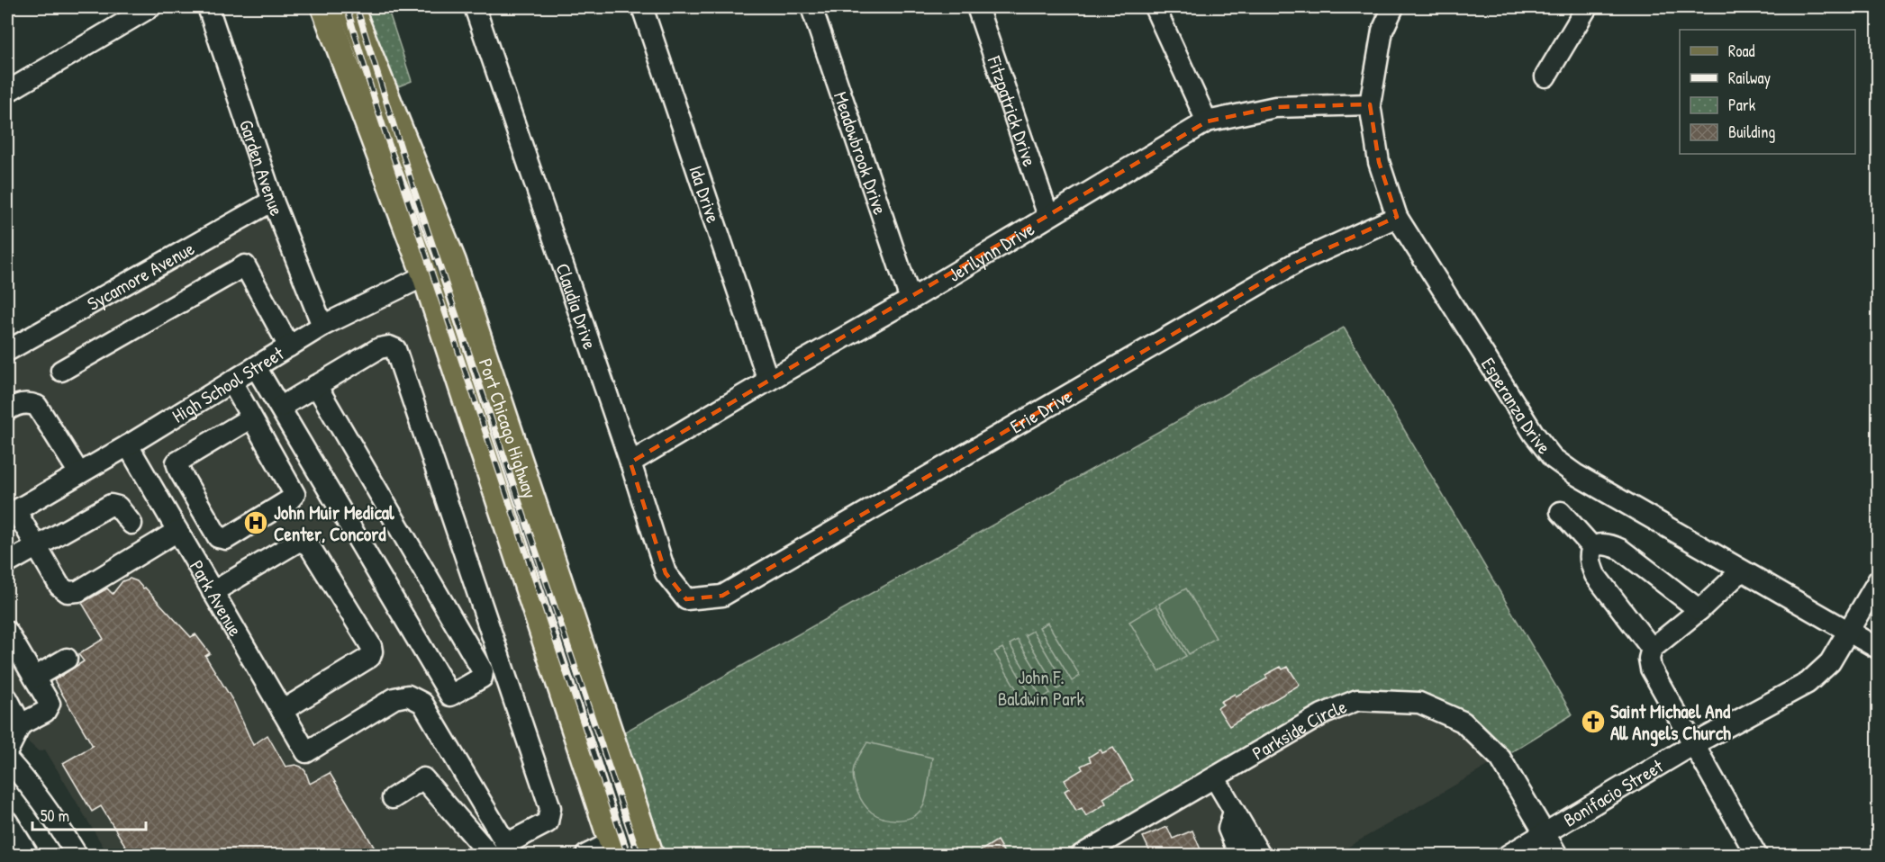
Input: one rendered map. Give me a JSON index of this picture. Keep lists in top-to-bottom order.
{
  "streets": {
    "main road": ["Port Chicago Highway"],
    "street": [
      "Fitzpatrick Drive",
      "Meadowbrook Drive",
      "Garden Avenue",
      "Ida Drive",
      "Jerilynn Drive",
      "Sycamore Avenue",
      "Claudia Drive",
      "High School Street",
      "Esperanza Drive",
      "Erie Drive",
      "Park Avenue",
      "Parkside Circle",
      "Bonifacio Street"
    ]
  },
  "crossings": [
    ["Fitzpatrick Drive", "Jerilynn Drive"],
    ["Meadowbrook Drive", "Jerilynn Drive"],
    ["Garden Avenue", "Sycamore Avenue"],
    ["Garden Avenue", "High School Street"],
    ["Ida Drive", "Jerilynn Drive"],
    ["Jerilynn Drive", "Claudia Drive"],
    ["Jerilynn Drive", "Esperanza Drive"],
    ["Claudia Drive", "Erie Drive"],
    ["High School Street", "Port Chicago Highway"],
    ["High School Street", "Park Avenue"],
    ["Esperanza Drive", "Erie Drive"],
    ["Esperanza Drive", "Bonifacio Street"],
    ["Parkside Circle", "Bonifacio Street"]
  ],
  "parks": ["John F. Baldwin Park"],
  "places": {
    "hospital": ["John Muir Medical Center, Concord"],
    "church": ["Saint Michael And All Angels Church"]
  },
  "legend": [
    "Road",
    "Railway",
    "Park",
    "Building"
  ],
  "scale_bar": "50 m"
}
